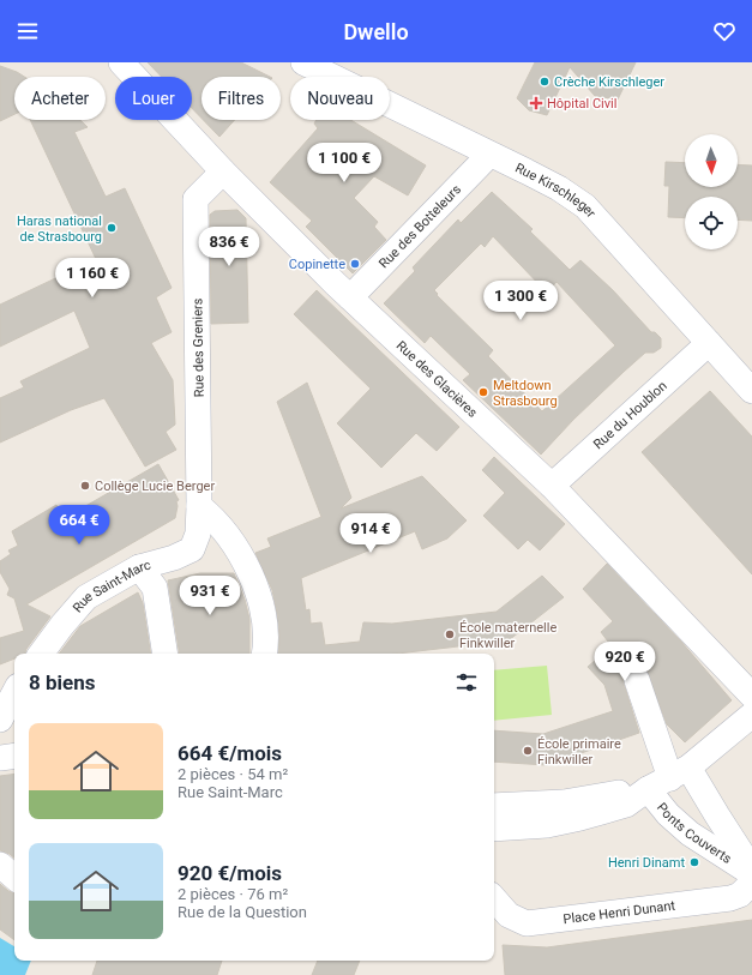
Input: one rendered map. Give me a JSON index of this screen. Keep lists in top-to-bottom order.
{
  "streets": {
    "street": [
      "Rue Kirschleger",
      "Rue des Botteleurs",
      "Rue des Greniers",
      "Rue des Glacières",
      "Rue du Houblon",
      "Rue Saint-Marc",
      "Ponts Couverts",
      "Place Henri Dunant"
    ]
  },
  "crossings": [
    ["Rue Kirschleger", "Rue des Botteleurs"],
    ["Rue Kirschleger", "Rue du Houblon"],
    ["Rue des Botteleurs", "Rue des Glacières"],
    ["Rue des Greniers", "Rue des Glacières"],
    ["Rue des Greniers", "Rue Saint-Marc"],
    ["Rue des Glacières", "Rue du Houblon"],
    ["Ponts Couverts", "Place Henri Dunant"]
  ],
  "places": {
    "other": [
      "Crèche Kirschleger",
      "Haras national de Strasbourg",
      "Copinette",
      "Meltdown Strasbourg",
      "Collège Lucie Berger",
      "École maternelle Finkwiller",
      "École primaire Finkwiller",
      "Henri Dinamt"
    ],
    "health": ["Hôpital Civil"]
  },
  "north": "bottom",
  "page": {
    "header": "Dwello",
    "chip": [
      "Acheter",
      "Louer",
      "Filtres",
      "Nouveau"
    ],
    "price": [
      "1 100 €",
      "836 €",
      "1 160 €",
      "1 300 €",
      "664 €",
      "914 €",
      "931 €",
      "920 €"
    ],
    "heading": "8 biens",
    "list": [
      {
        "name": "664 €/mois",
        "note": "2 pièces · 54 m² · Rue Saint-Marc"
      },
      {
        "name": "920 €/mois",
        "note": "2 pièces · 76 m² · Rue de la Question"
      }
    ]
  }
}
